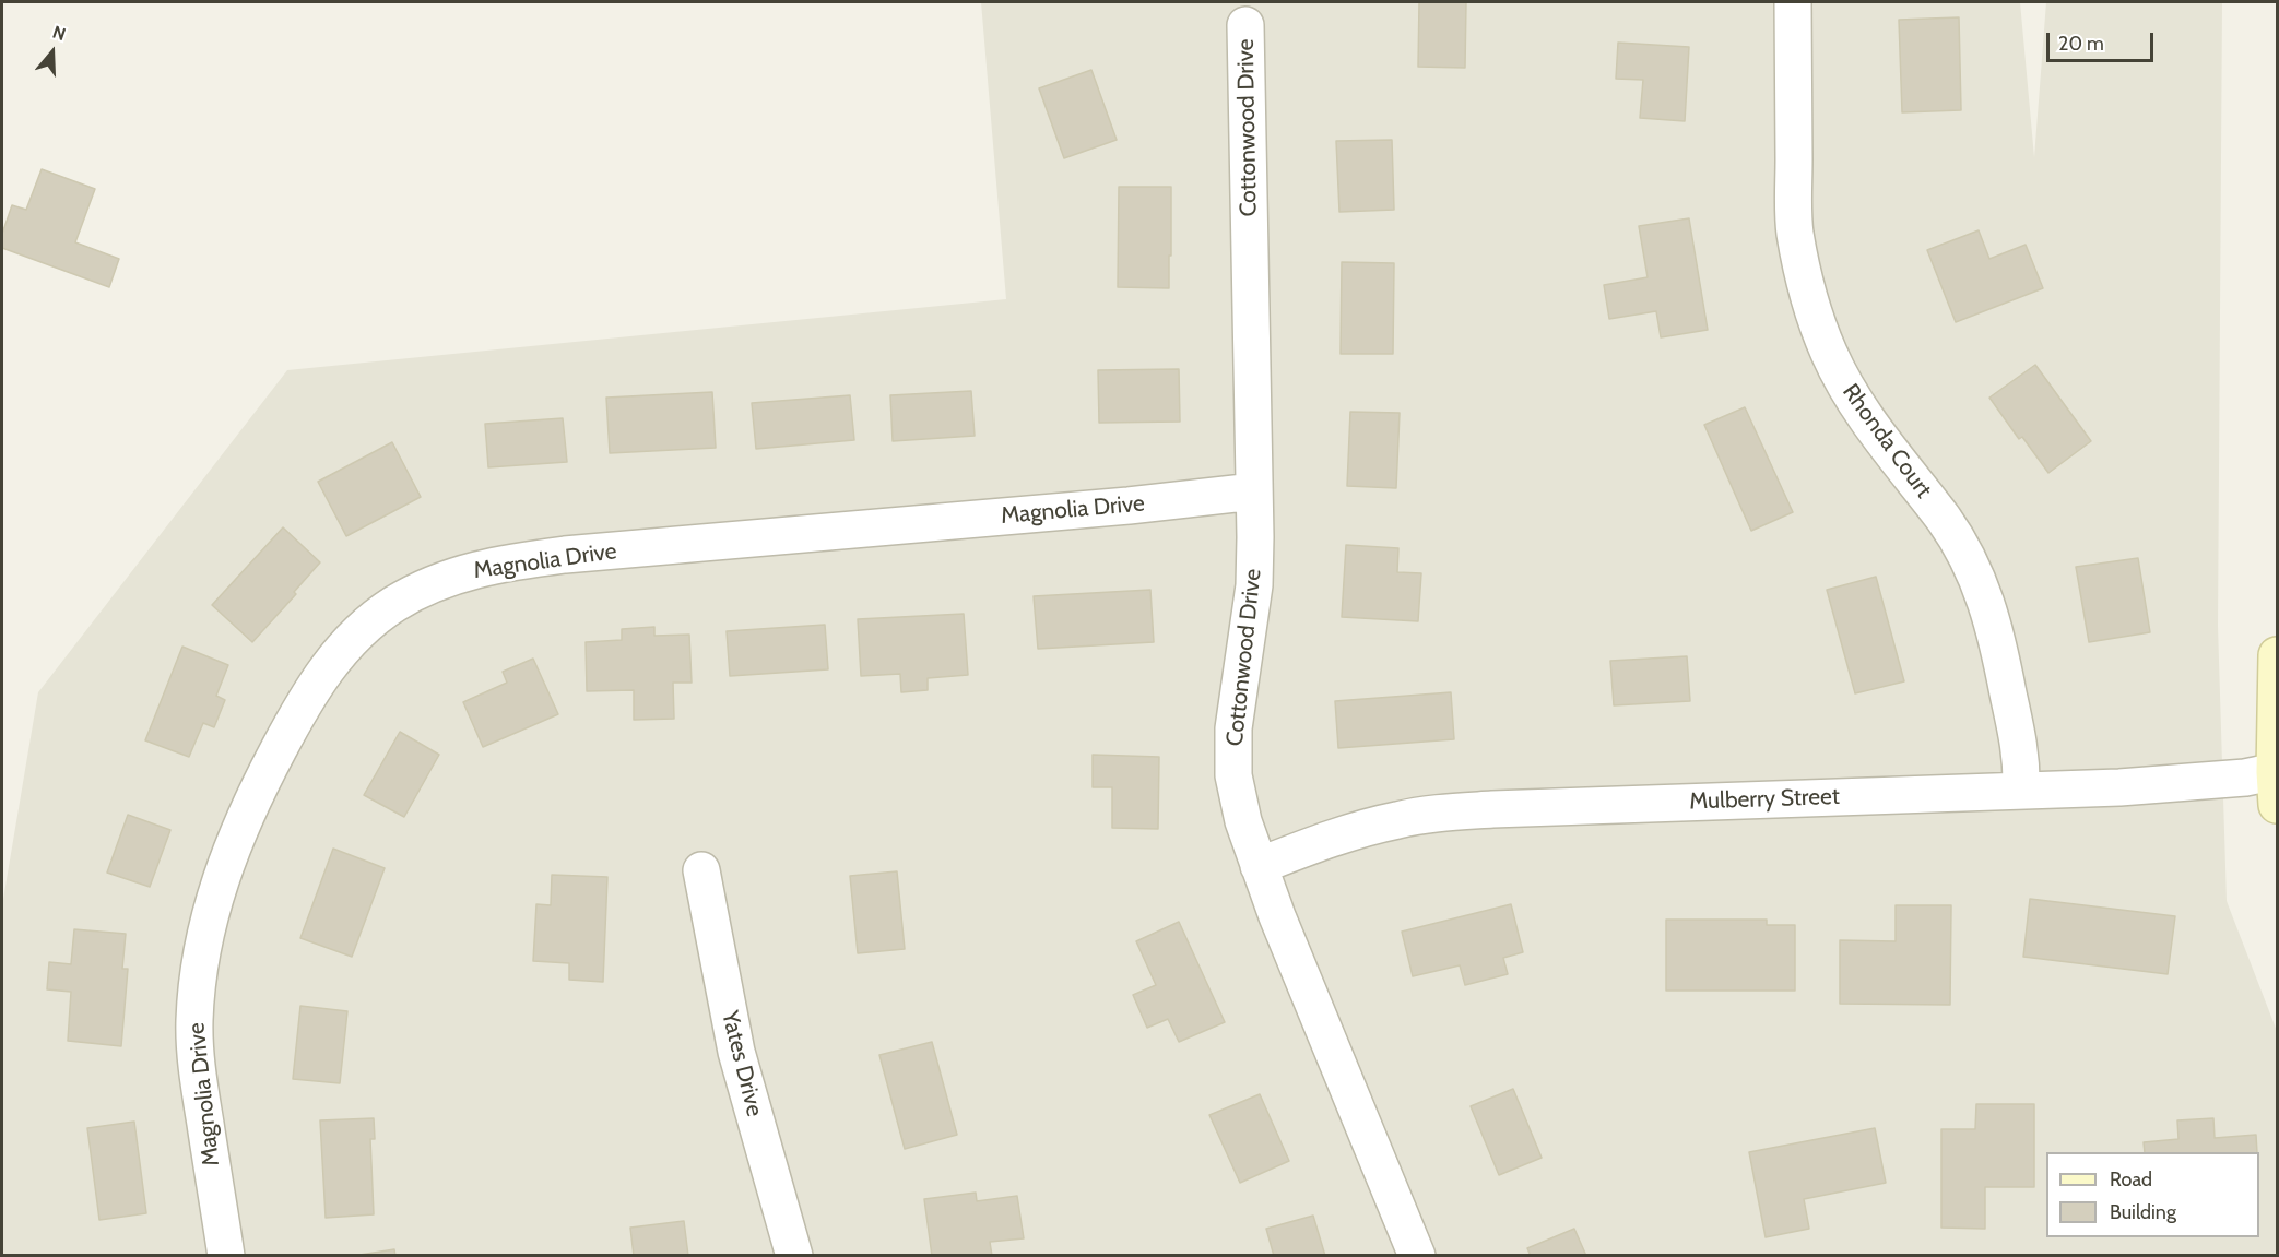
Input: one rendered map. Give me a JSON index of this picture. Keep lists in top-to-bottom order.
{
  "streets": {
    "street": [
      "Cottonwood Drive",
      "Rhonda Court",
      "Magnolia Drive",
      "Mulberry Street",
      "Yates Drive"
    ]
  },
  "crossings": [
    ["Cottonwood Drive", "Magnolia Drive"],
    ["Cottonwood Drive", "Mulberry Street"],
    ["Rhonda Court", "Mulberry Street"]
  ],
  "legend": ["Road", "Building"],
  "scale_bar": "20 m",
  "north": "top"
}
